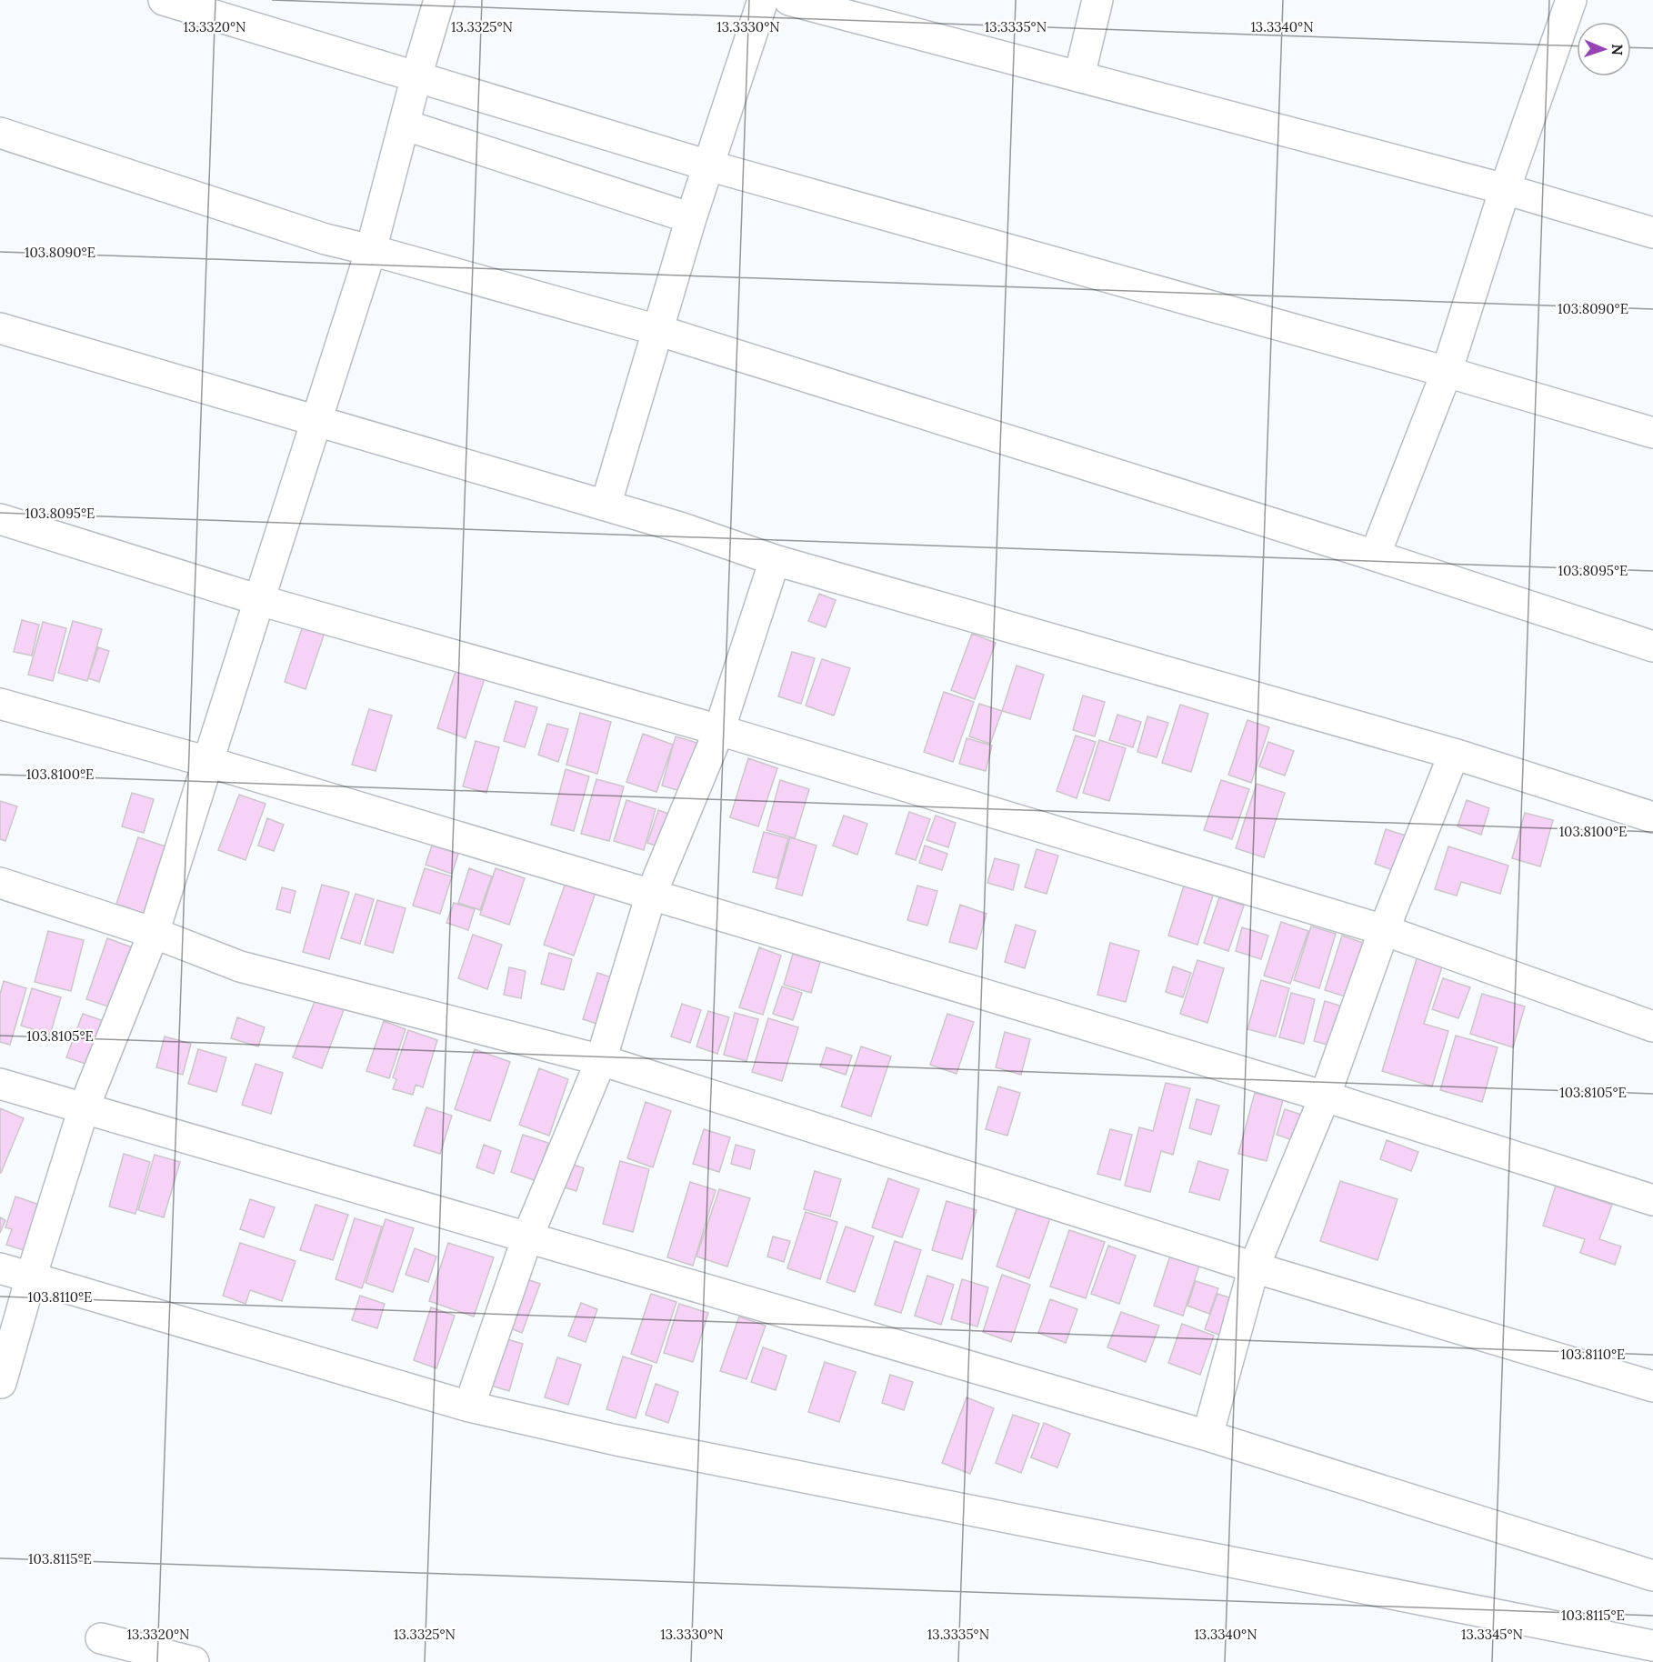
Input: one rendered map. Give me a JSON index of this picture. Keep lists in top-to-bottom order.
{
  "north": "right",
  "coordinates": [
    "13.3320°N",
    "13.3325°N",
    "13.3330°N",
    "13.3335°N",
    "13.3340°N",
    "103.8090°E",
    "103.8095°E",
    "103.8100°E",
    "103.8105°E",
    "103.8110°E",
    "103.8115°E",
    "13.3345°N"
  ]
}
